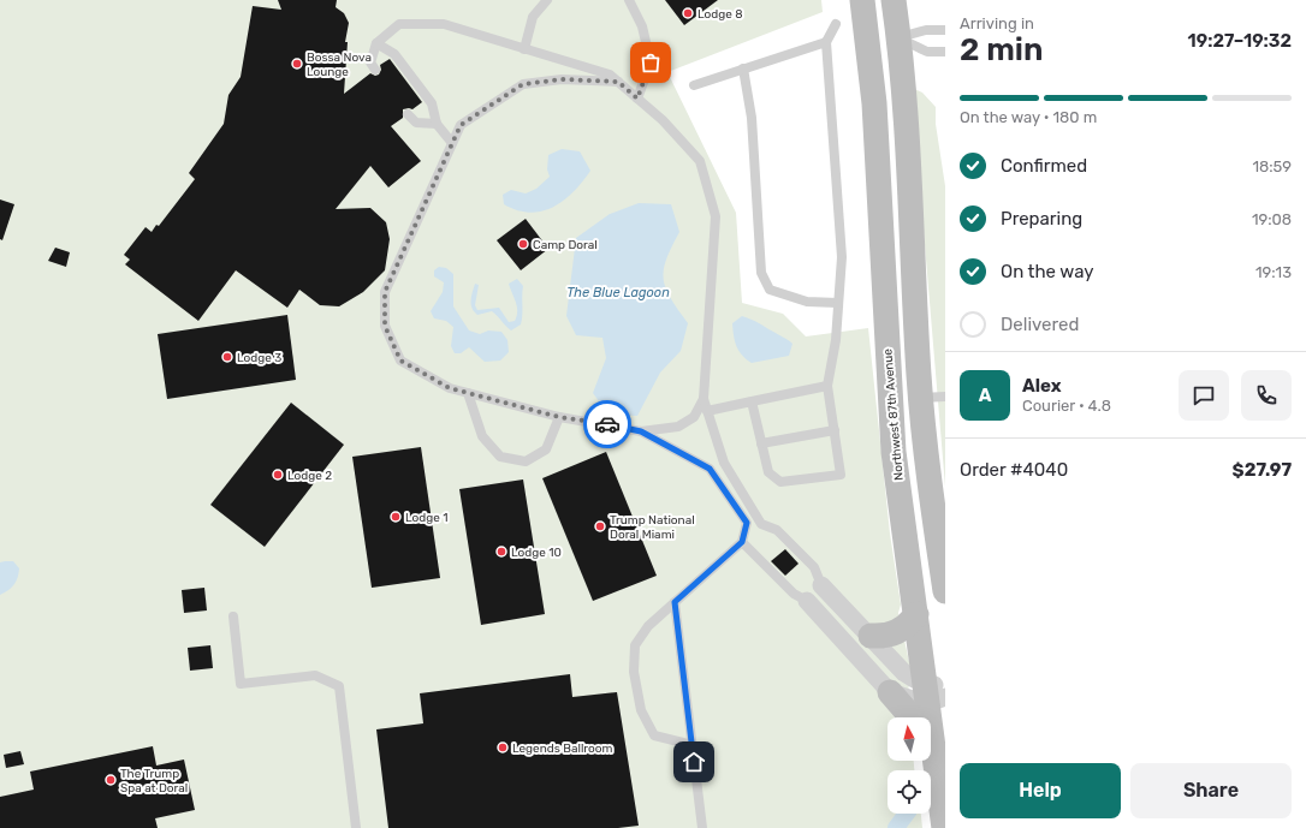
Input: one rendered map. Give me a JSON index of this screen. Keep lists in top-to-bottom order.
{
  "streets": {
    "main road": ["Northwest 87th Avenue"]
  },
  "water": ["The Blue Lagoon"],
  "places": [
    "Lodge 8",
    "Bossa Nova Lounge",
    "Camp Doral",
    "Lodge 3",
    "Lodge 2",
    "Lodge 1",
    "Trump National Doral Miami",
    "Lodge 10",
    "Legends Ballroom",
    "The Trump Spa at Doral"
  ],
  "north": "top",
  "page": {
    "heading": ["2 min", "Arriving in", "19:27–19:32"],
    "panel": [
      "Alex",
      "Courier · 4.8",
      "Order #4040",
      "$27.97"
    ],
    "bar": "On the way · 180 m",
    "list": [
      ["Confirmed", "18:59"],
      ["Preparing", "19:08"],
      ["On the way", "19:13"],
      "Delivered"
    ],
    "round": "A",
    "buttons": ["Help", "Share"]
  }
}
